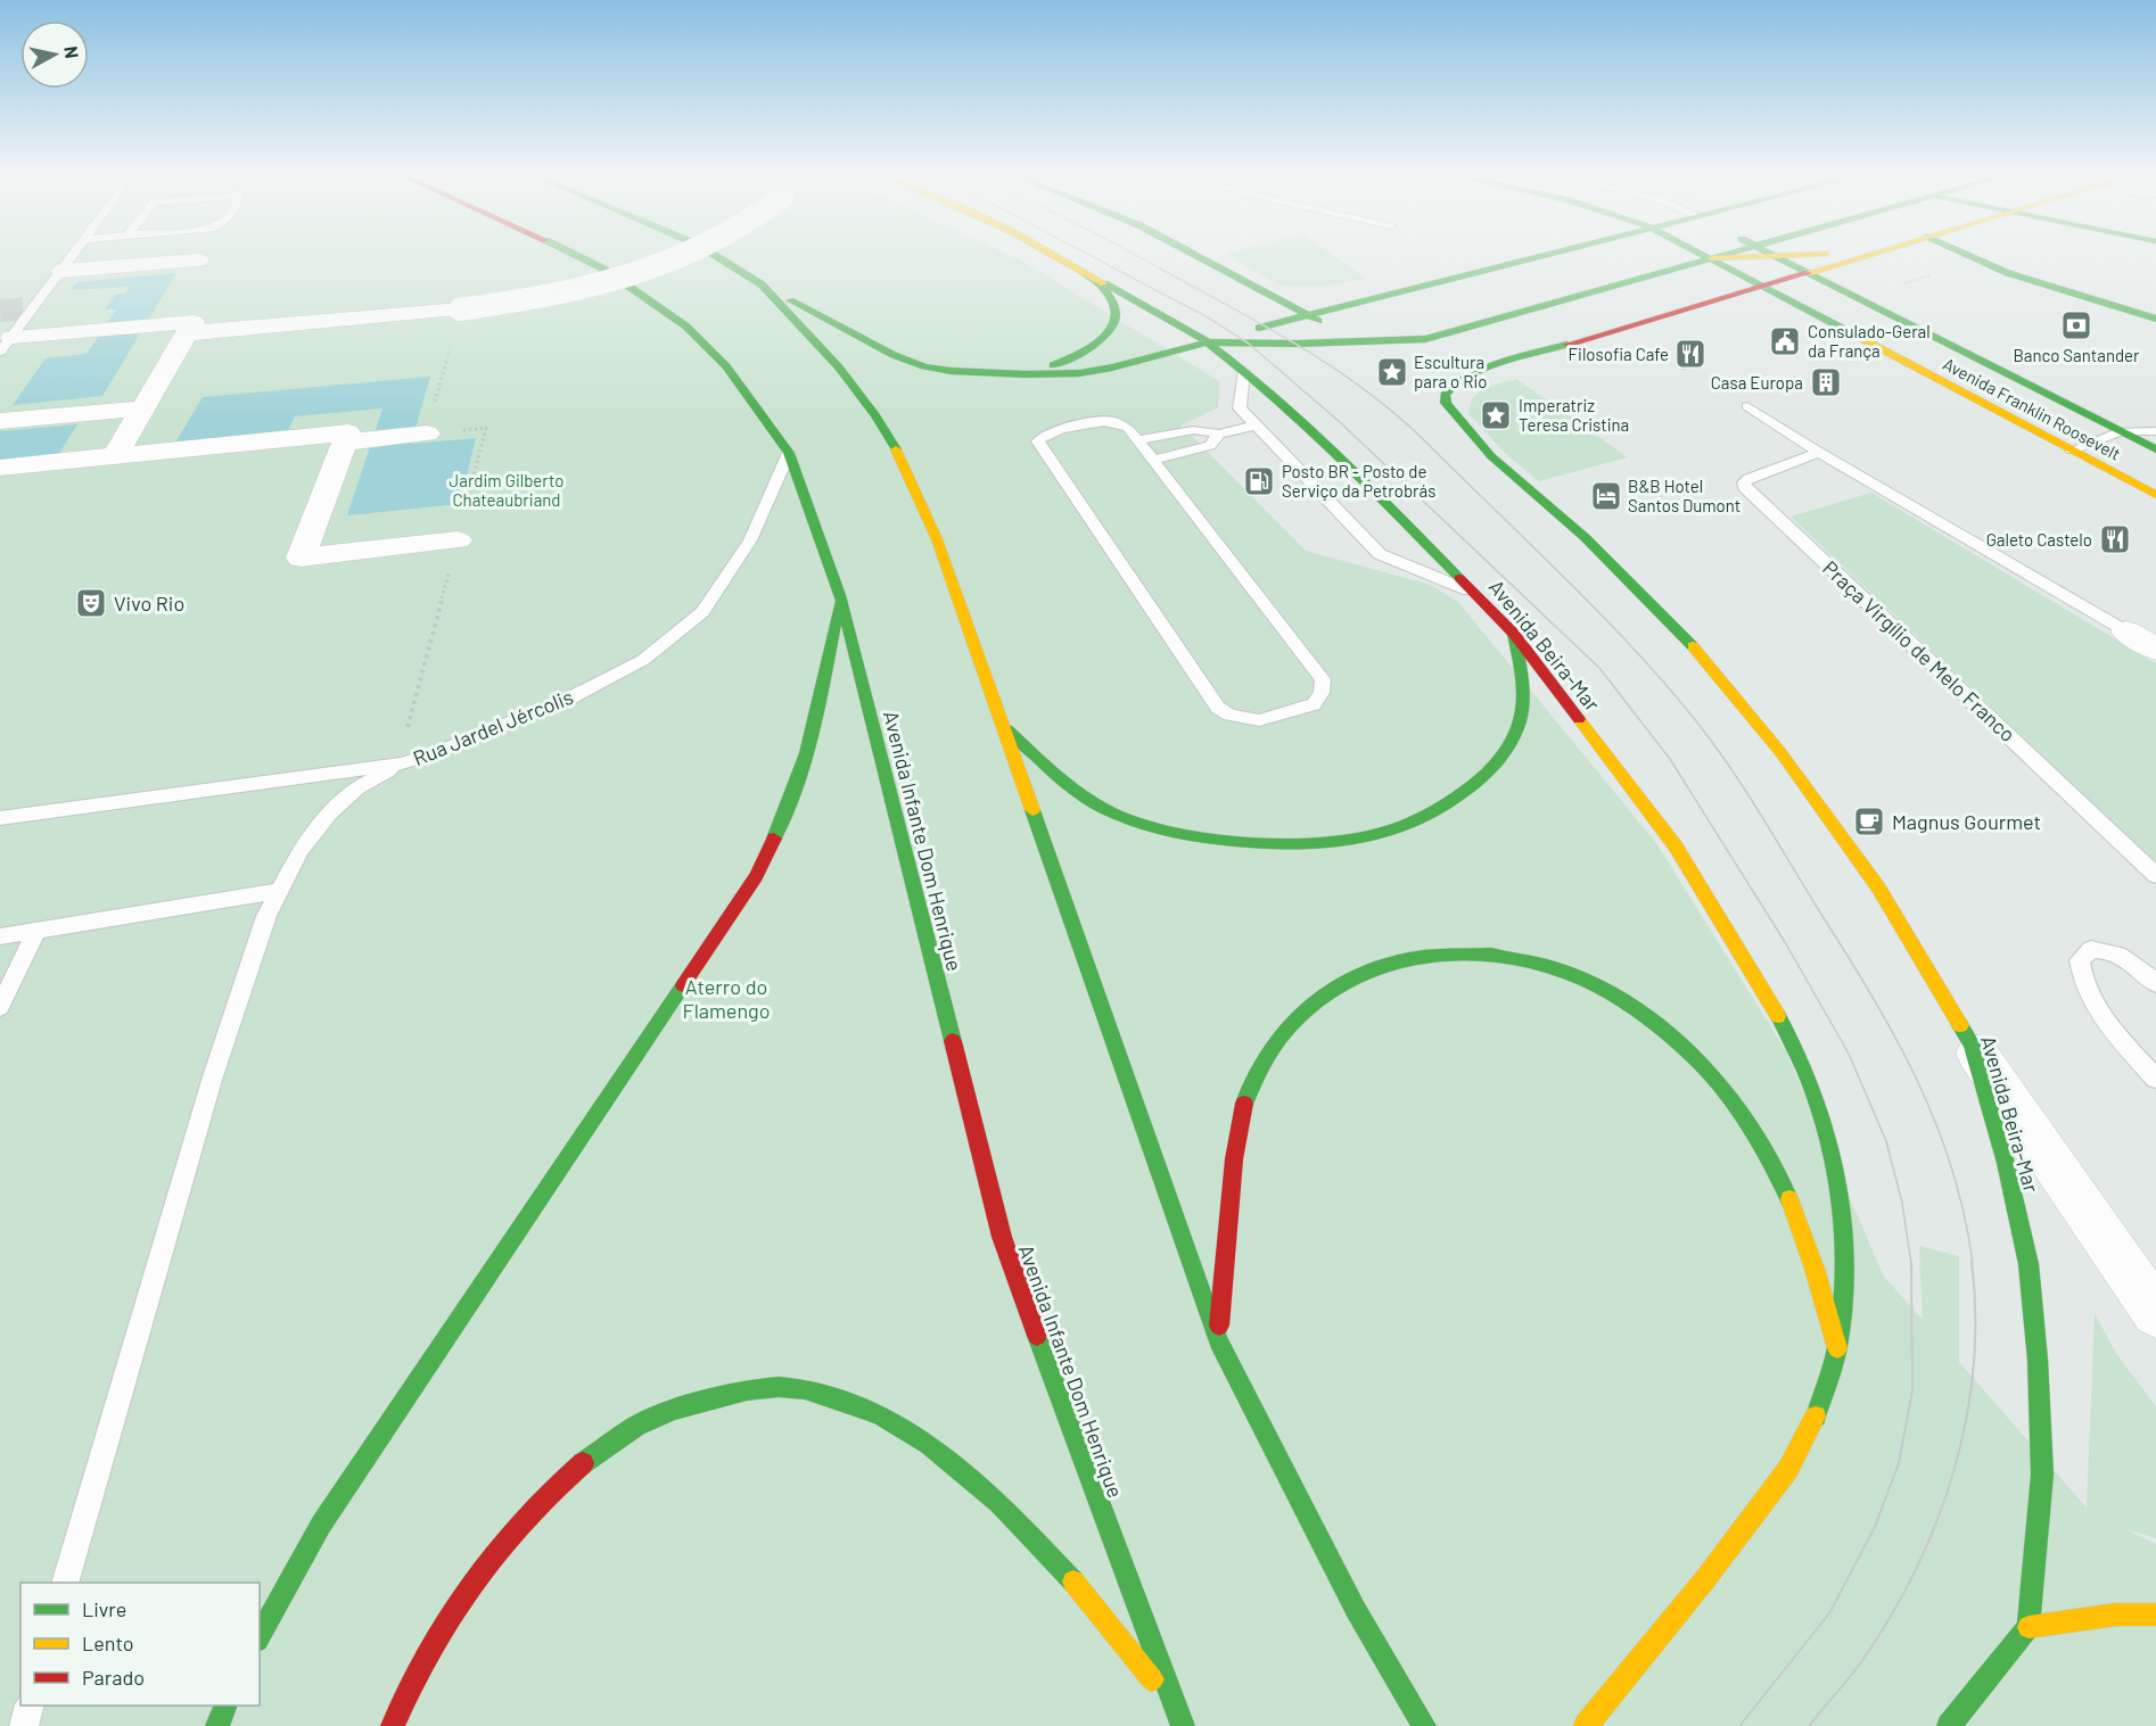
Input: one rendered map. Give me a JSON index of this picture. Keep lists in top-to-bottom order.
{
  "streets": {
    "main road": ["Avenida Franklin Roosevelt", "Avenida Beira-Mar", "Avenida Infante Dom Henrique"],
    "lane": ["Praça Virgílio de Melo Franco", "Rua Jardel Jércolis"]
  },
  "crossings": [
    ["Avenida Franklin Roosevelt", "Avenida Beira-Mar"],
    ["Rua Jardel Jércolis", "Avenida Infante Dom Henrique"]
  ],
  "parks": ["Jardim Gilberto Chateaubriand", "Aterro do Flamengo"],
  "places": {
    "bank": ["Banco Santander"],
    "public building": ["Consulado-Geral da França"],
    "restaurant": ["Filosofia Cafe", "Galeto Castelo"],
    "place": ["Escultura para o Rio", "Imperatriz Teresa Cristina"],
    "building": ["Casa Europa"],
    "fuel station": ["Posto BR - Posto de Serviço da Petrobrás"],
    "hotel": ["B&B Hotel Santos Dumont"],
    "theatre": ["Vivo Rio"],
    "cafe": ["Magnus Gourmet"]
  },
  "legend": ["Livre", "Lento", "Parado"],
  "north": "right"
}
